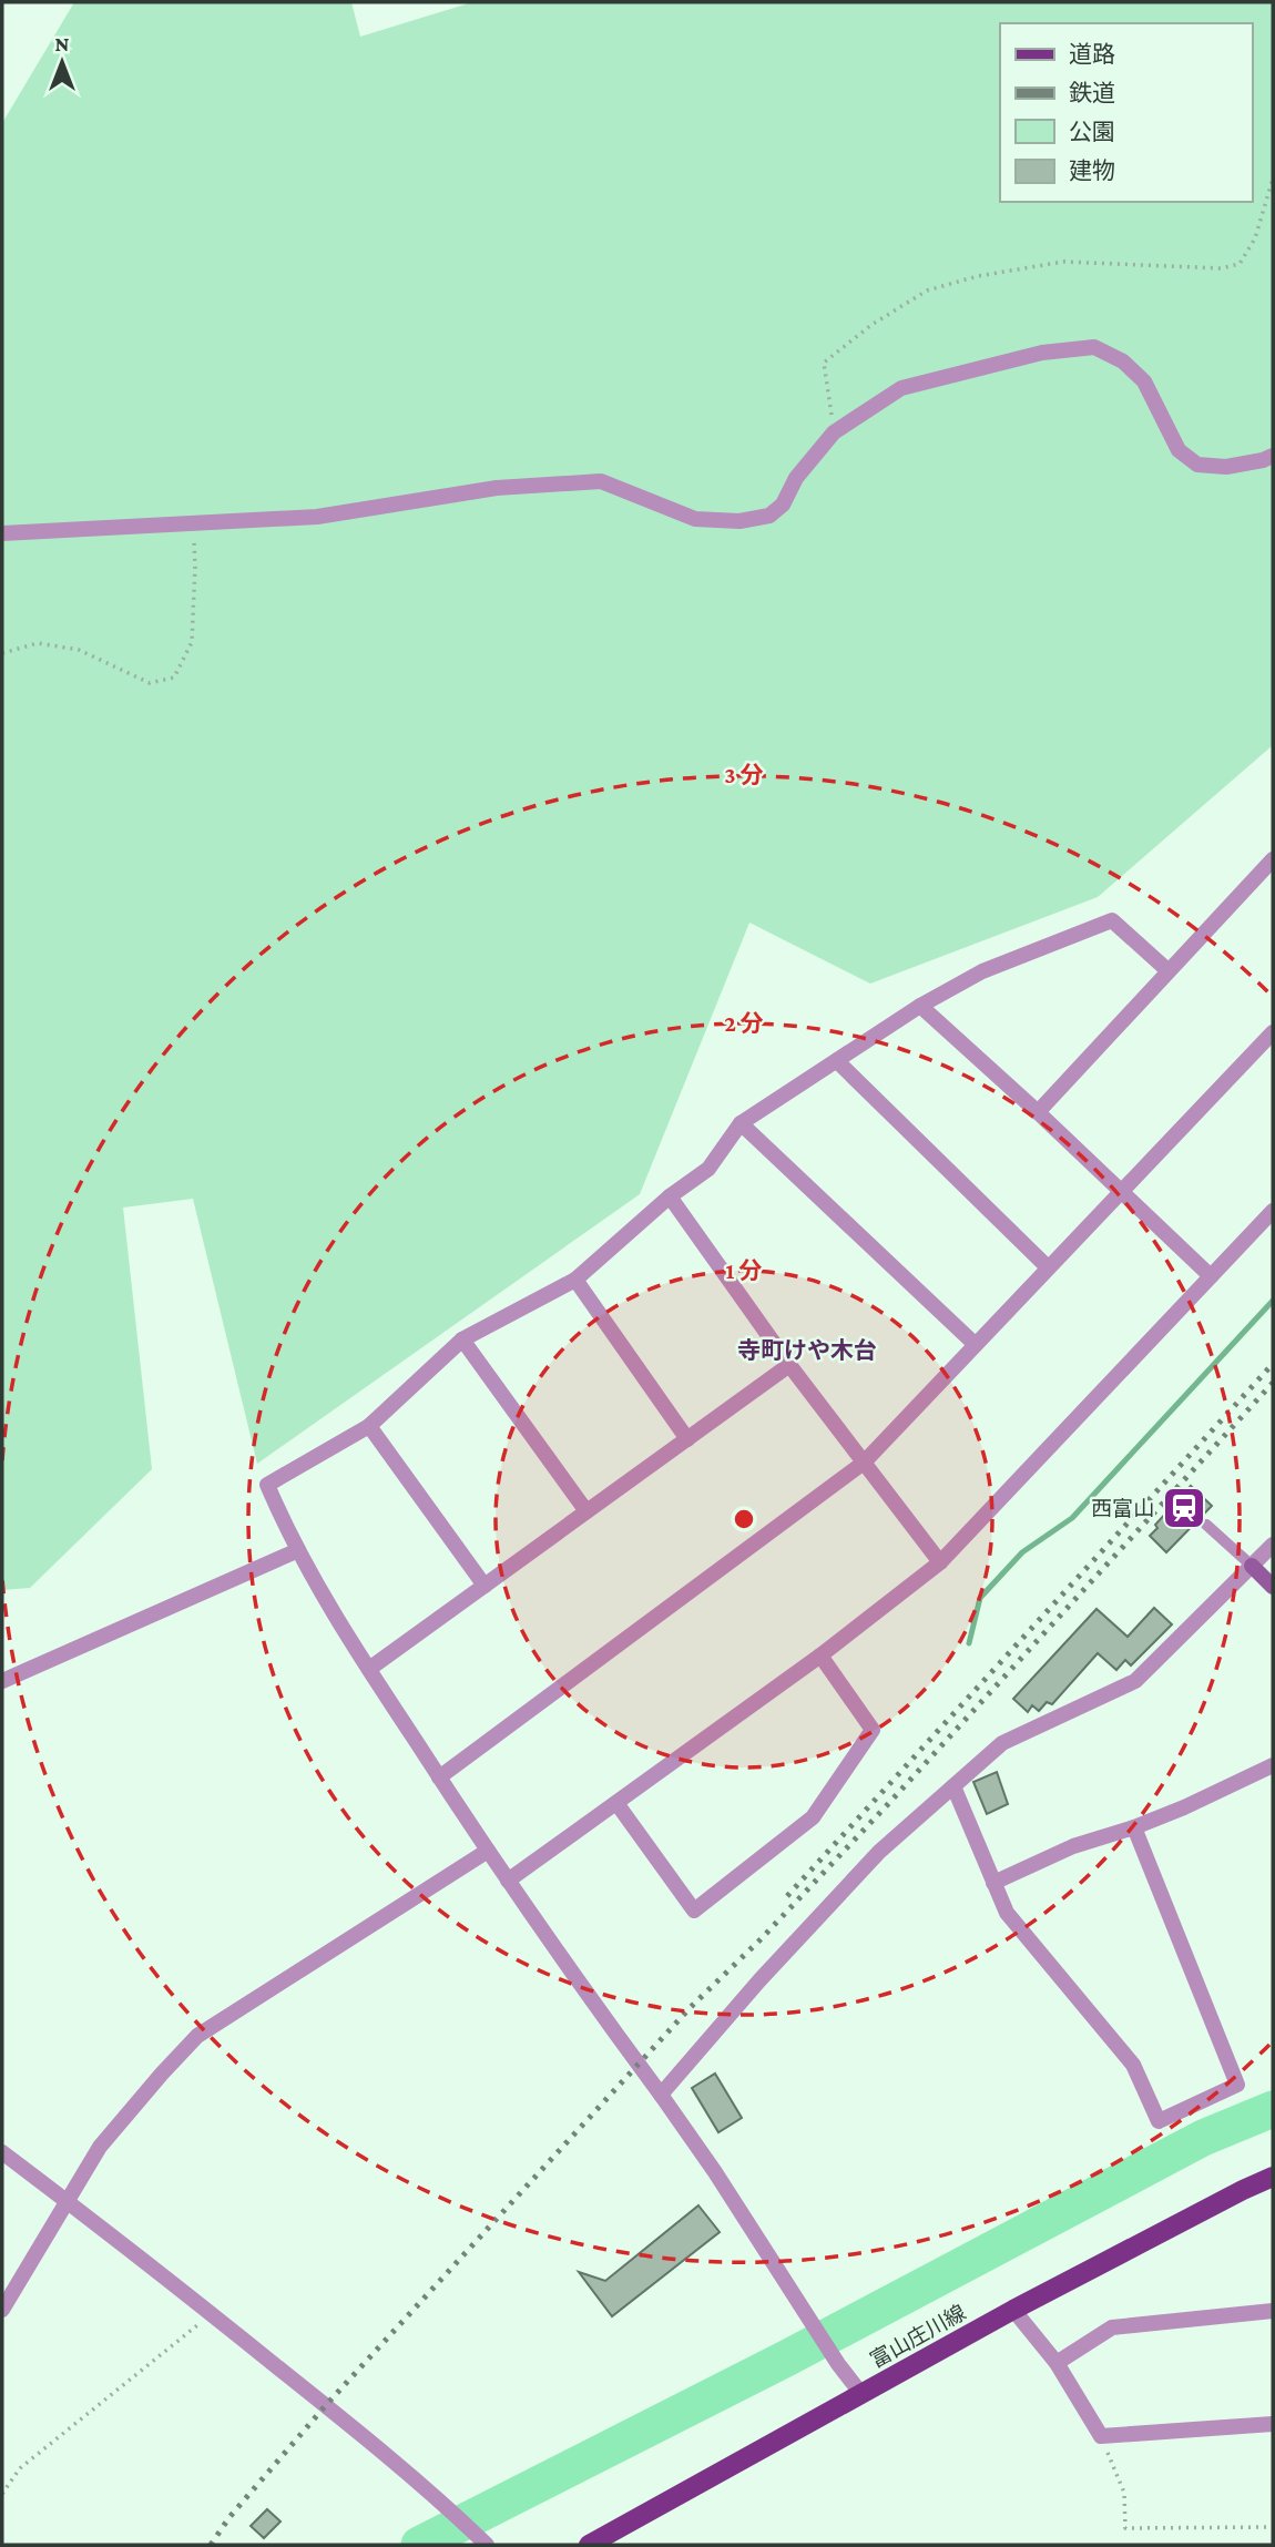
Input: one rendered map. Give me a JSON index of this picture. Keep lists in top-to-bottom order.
{
  "streets": {
    "main road": ["富山庄川線"]
  },
  "districts": ["寺町けや木台"],
  "places": {
    "station": ["西富山"]
  },
  "legend": [
    "道路",
    "鉄道",
    "公園",
    "建物"
  ],
  "north": "top",
  "rings": ["3 分", "2 分", "1 分"]
}
